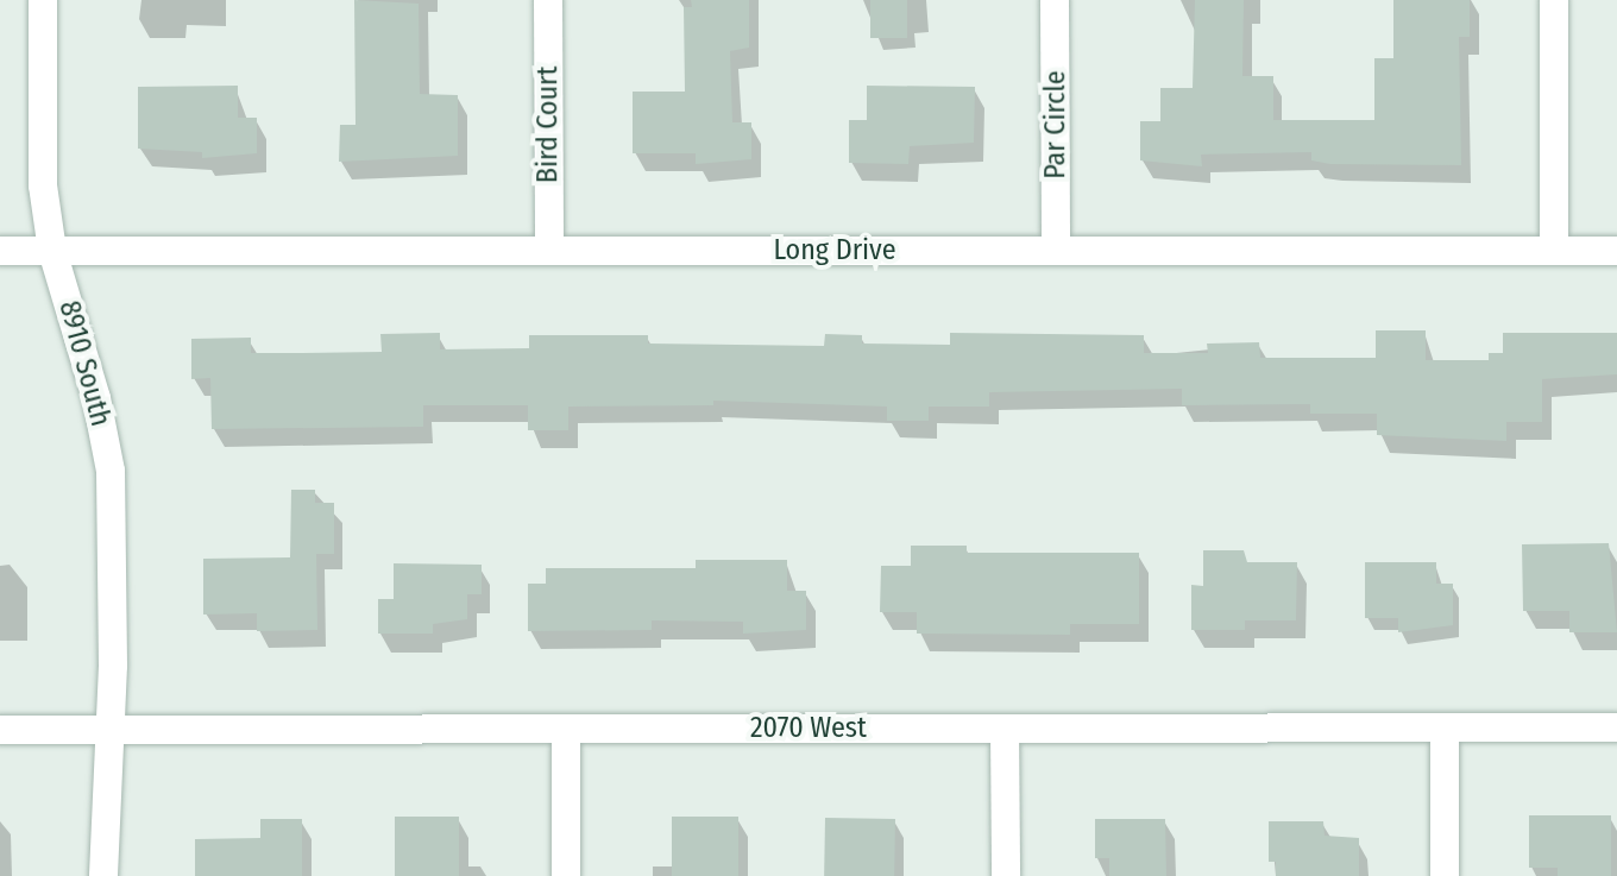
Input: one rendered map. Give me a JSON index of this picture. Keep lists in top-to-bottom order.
{
  "streets": {
    "street": [
      "Bird Court",
      "Par Circle",
      "Long Drive",
      "8910 South",
      "2070 West"
    ]
  },
  "crossings": [
    ["Bird Court", "Long Drive"],
    ["Par Circle", "Long Drive"],
    ["Long Drive", "8910 South"],
    ["8910 South", "2070 West"]
  ]
}
